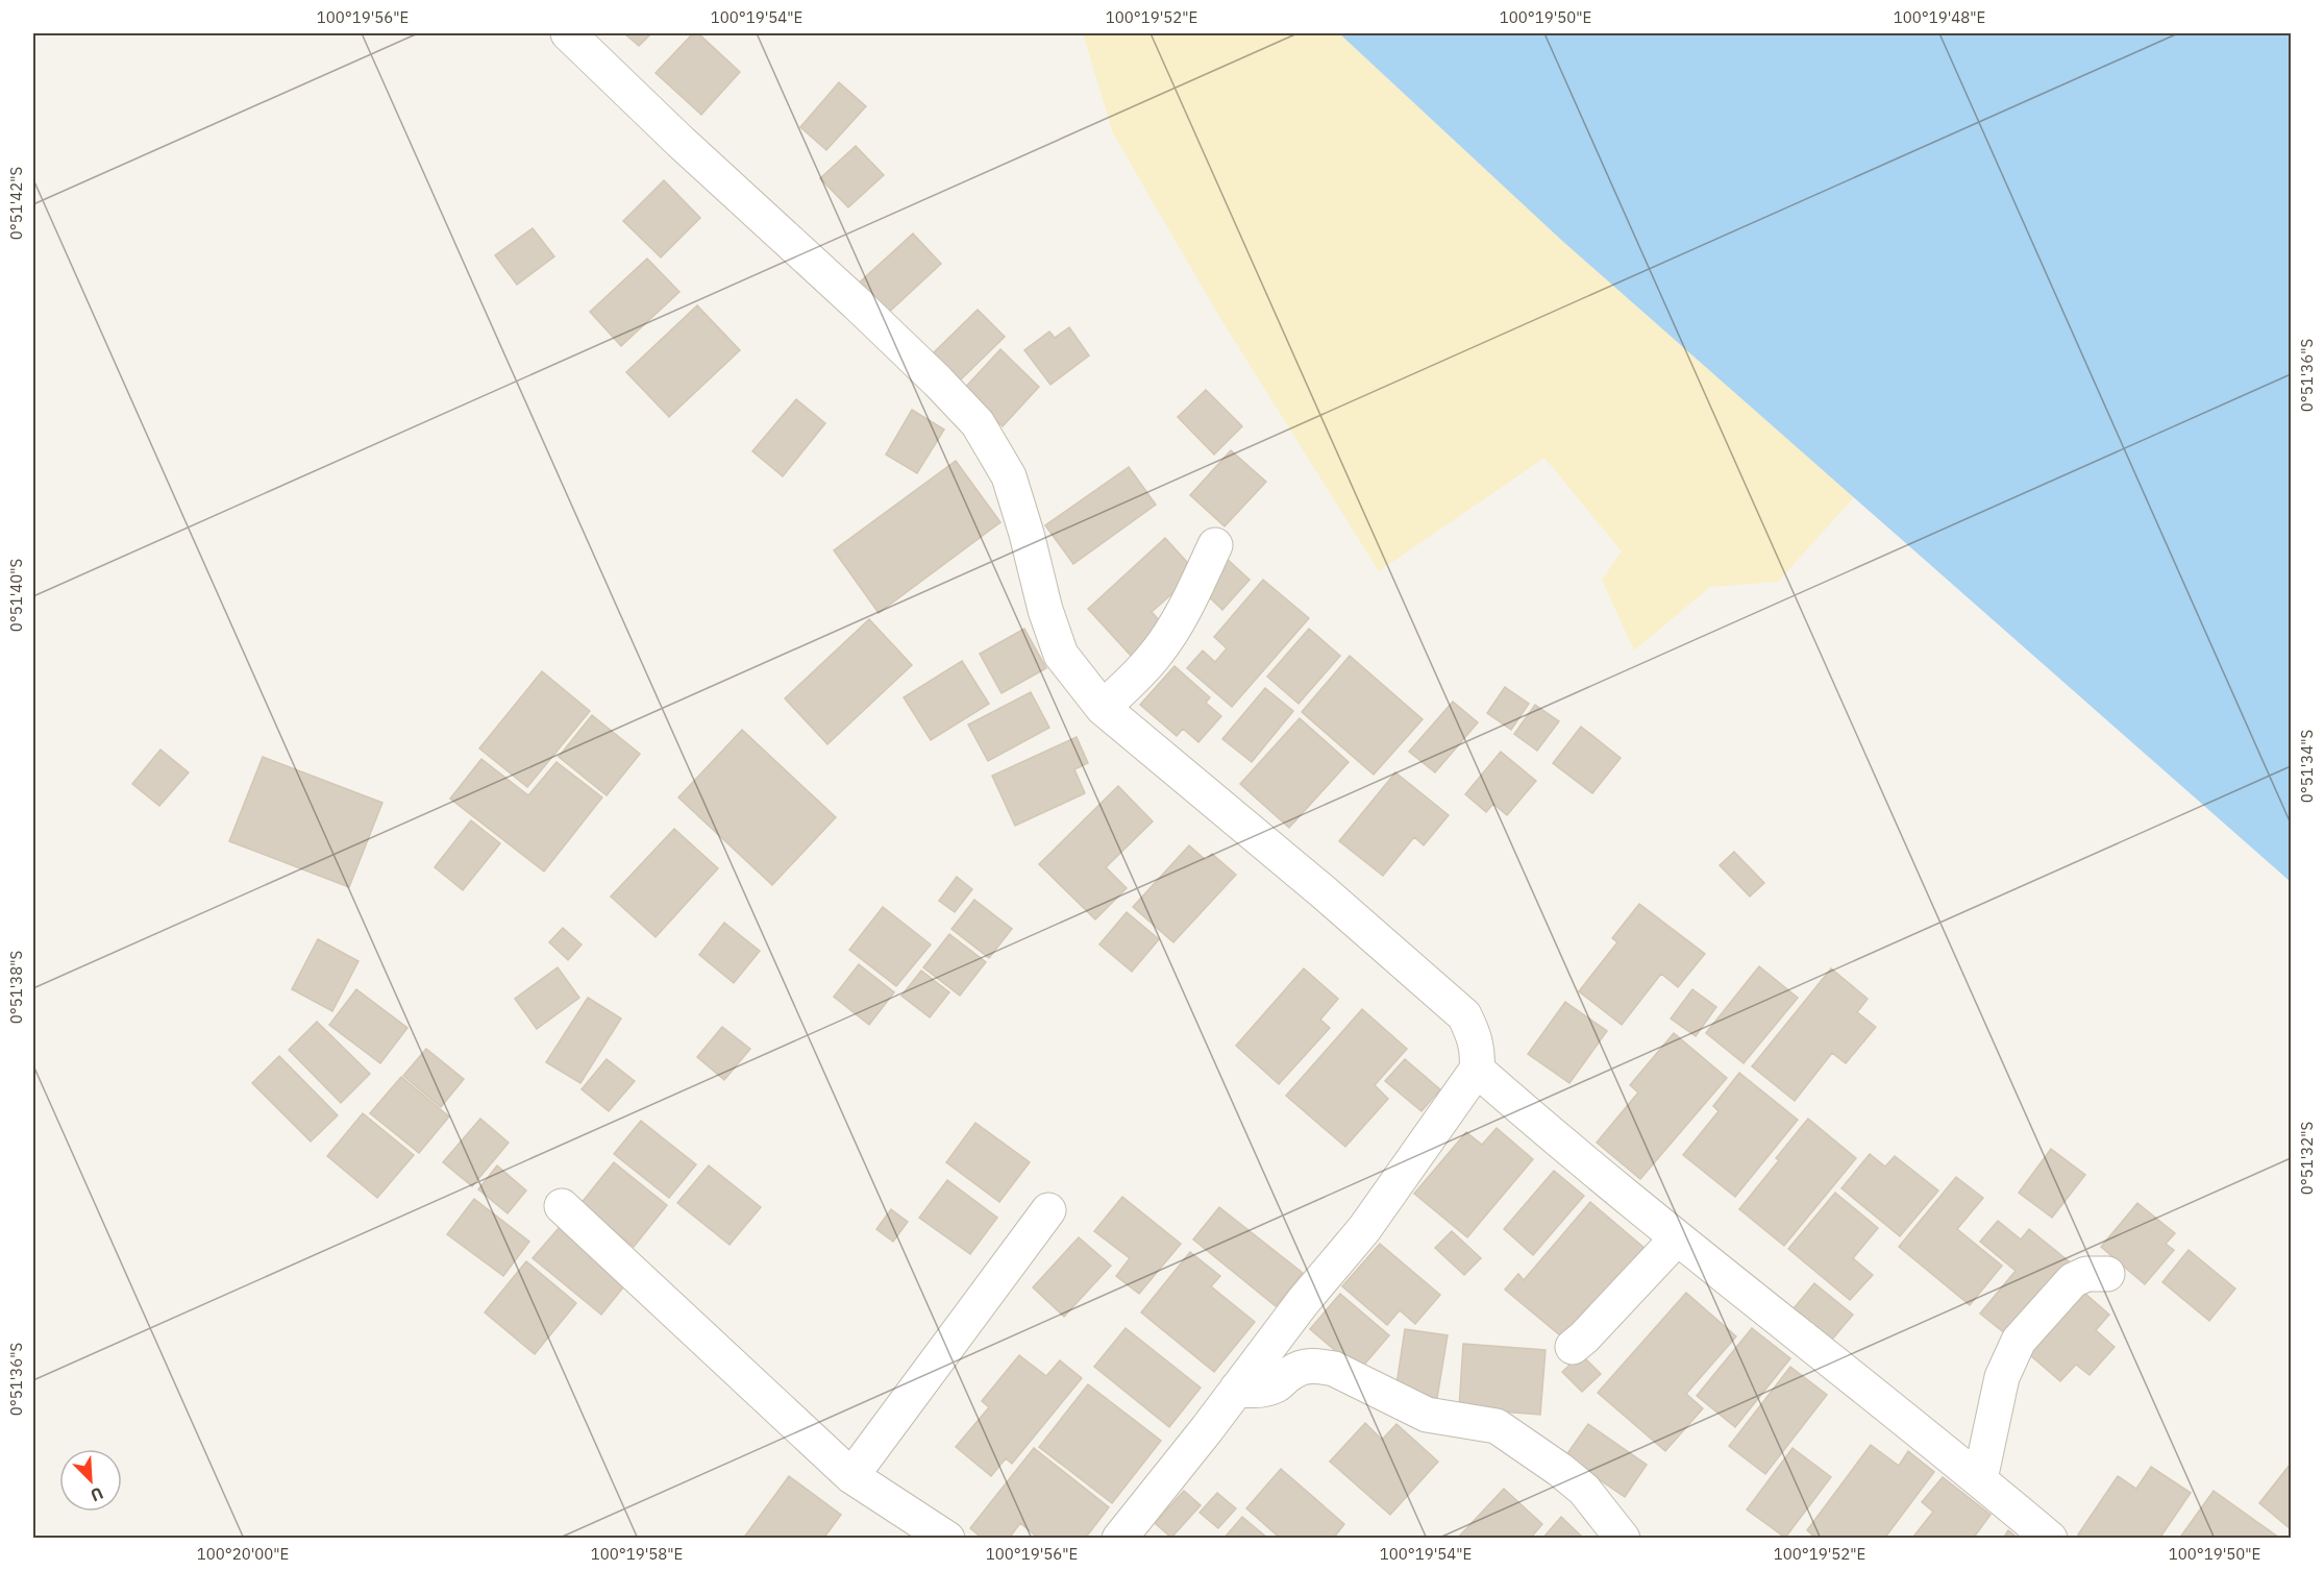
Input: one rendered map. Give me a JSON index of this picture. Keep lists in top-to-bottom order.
{
  "north": "bottom right",
  "coordinates": [
    "100°19'56\"E",
    "100°19'54\"E",
    "100°19'52\"E",
    "100°19'50\"E",
    "100°19'48\"E",
    "0°51'42\"S",
    "0°51'36\"S",
    "0°51'40\"S",
    "0°51'34\"S",
    "0°51'38\"S",
    "0°51'32\"S",
    "100°20'00\"E",
    "100°19'58\"E"
  ]
}
